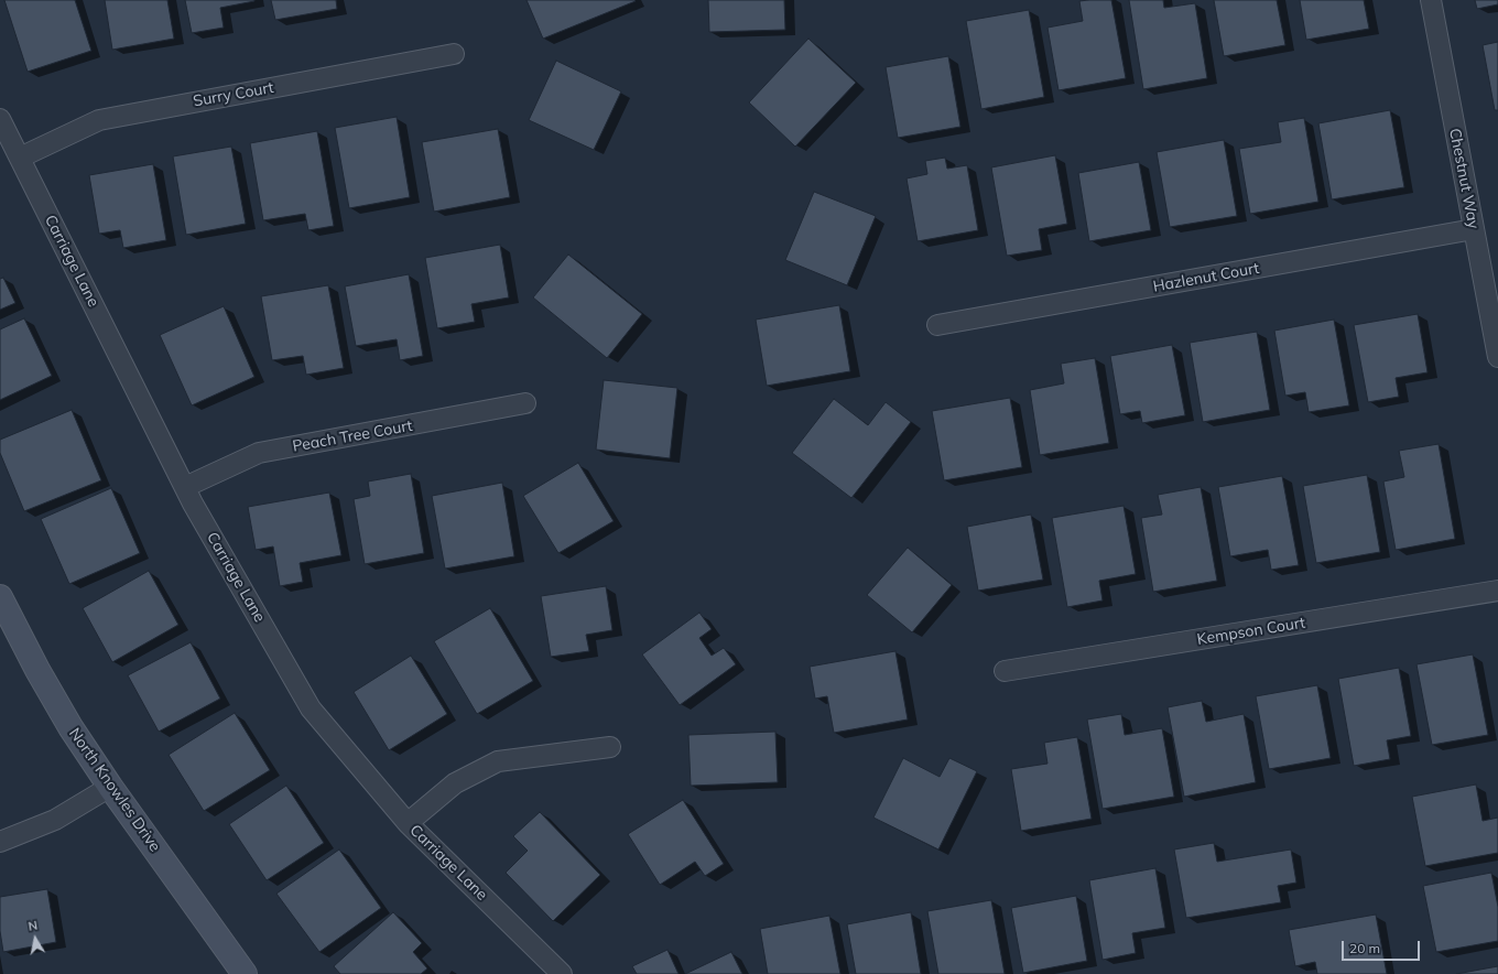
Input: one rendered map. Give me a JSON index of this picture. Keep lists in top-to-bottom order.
{
  "streets": {
    "street": [
      "Surry Court",
      "Chestnut Way",
      "Carriage Lane",
      "Hazlenut Court",
      "Peach Tree Court",
      "Kempson Court",
      "North Knowles Drive"
    ]
  },
  "crossings": [
    ["Surry Court", "Carriage Lane"],
    ["Chestnut Way", "Hazlenut Court"],
    ["Carriage Lane", "Peach Tree Court"]
  ],
  "scale_bar": "20 m",
  "north": "top"
}
